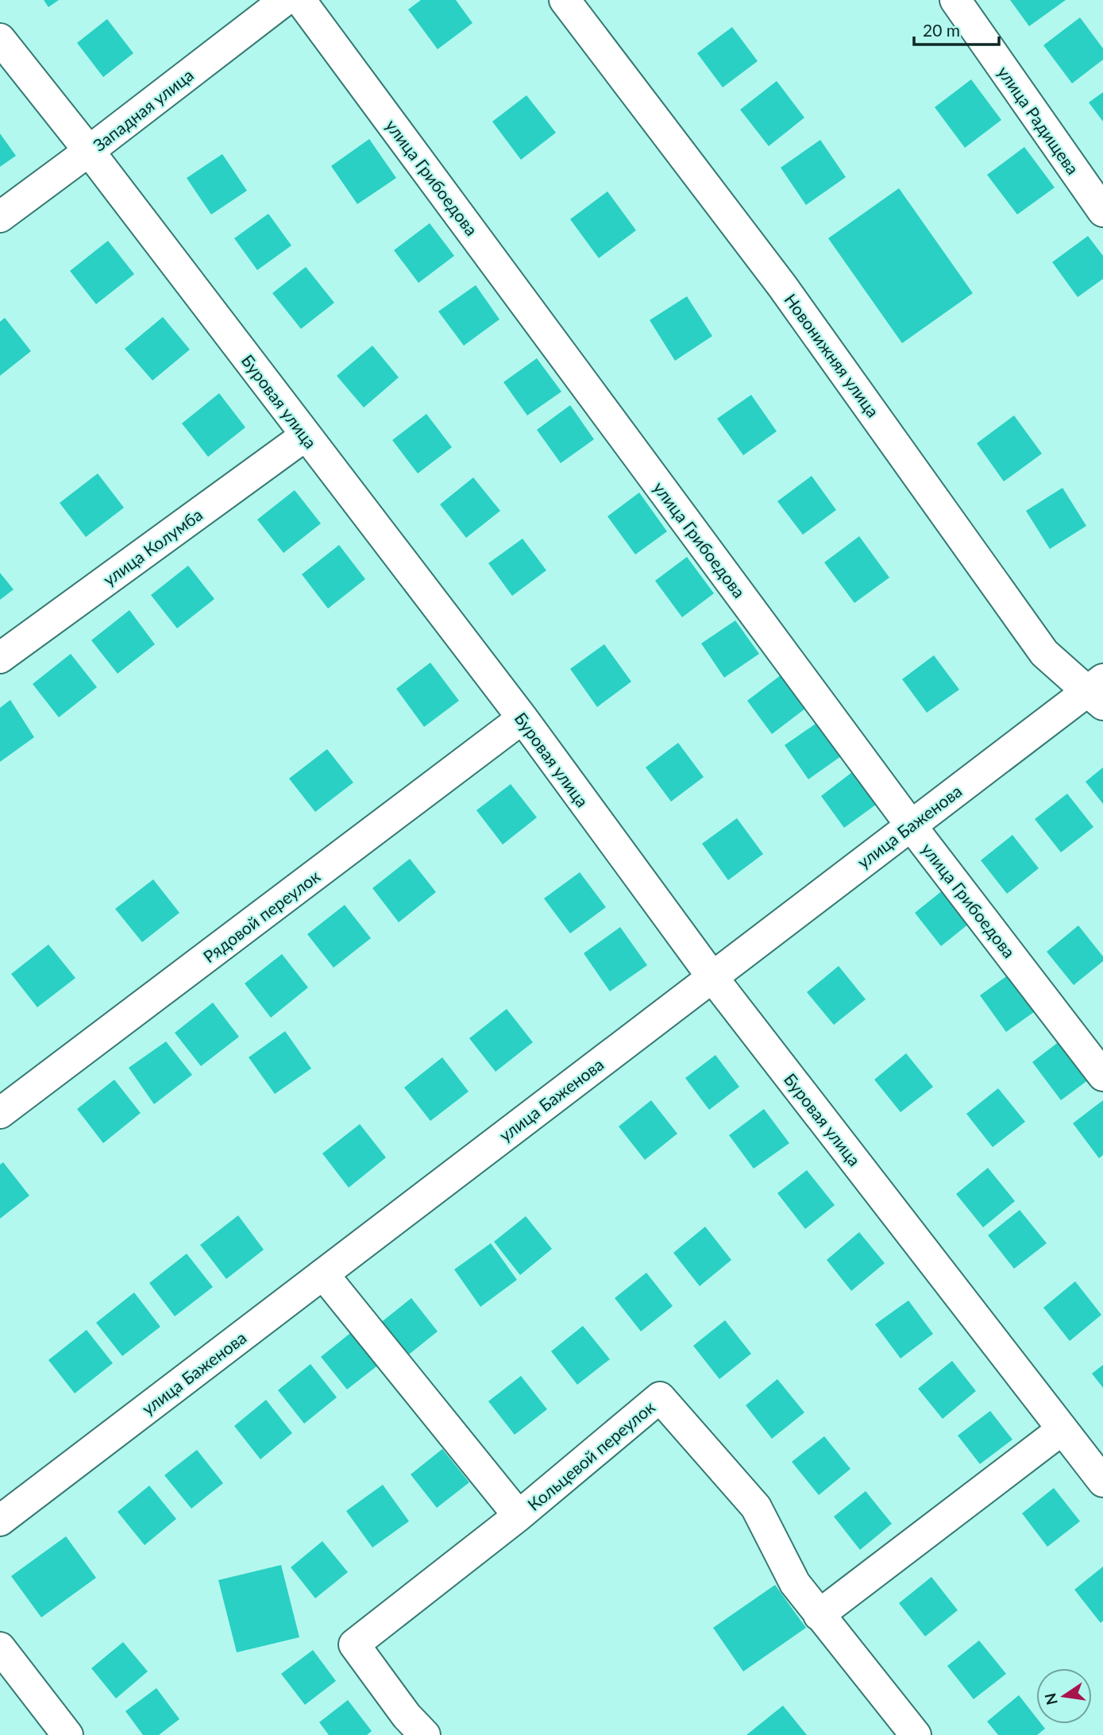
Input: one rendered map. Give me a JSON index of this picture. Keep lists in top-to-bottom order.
{
  "streets": {
    "street": [
      "Западная улица",
      "улица Радищева",
      "улица Грибоедова",
      "Новонижняя улица",
      "Буровая улица",
      "улица Колумба",
      "улица Баженова",
      "Рядовой переулок",
      "Кольцевой переулок"
    ]
  },
  "crossings": [
    ["Западная улица", "Буровая улица"],
    ["улица Грибоедова", "улица Баженова"],
    ["Новонижняя улица", "улица Баженова"],
    ["Буровая улица", "улица Колумба"],
    ["Буровая улица", "улица Баженова"],
    ["Буровая улица", "Рядовой переулок"],
    ["улица Баженова", "Кольцевой переулок"]
  ],
  "scale_bar": "20 m",
  "north": "left"
}
